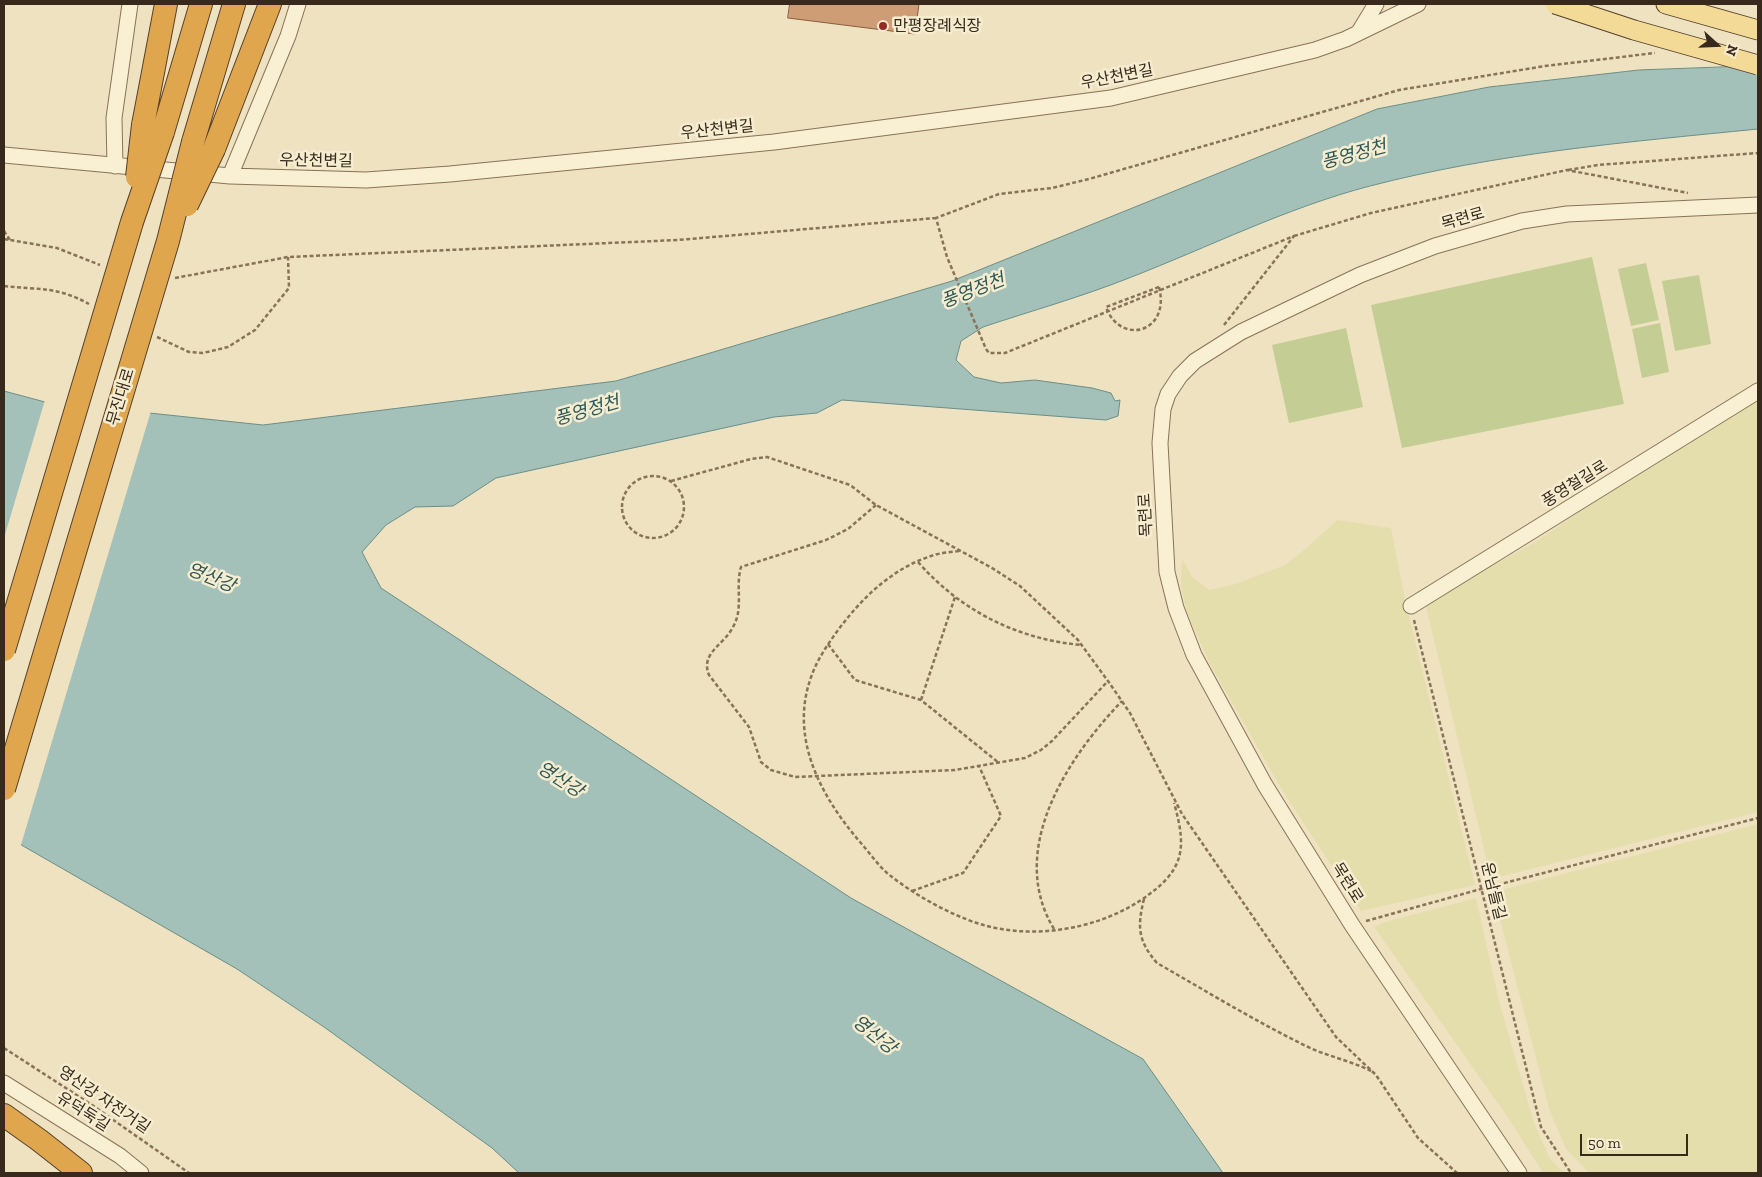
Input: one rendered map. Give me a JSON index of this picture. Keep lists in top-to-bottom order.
{
  "streets": {
    "highway": ["무진대로"],
    "street": [
      "우산천변길",
      "목련로",
      "풍영철길로",
      "유덕둑길"
    ],
    "path": ["운남들길", "영산강 자전거길"]
  },
  "crossings": [
    ["풍영철길로", "운남들길"]
  ],
  "water": ["풍영정천", "영산강"],
  "places": ["만평장례식장"],
  "scale_bar": "50 m",
  "north": "right"
}
